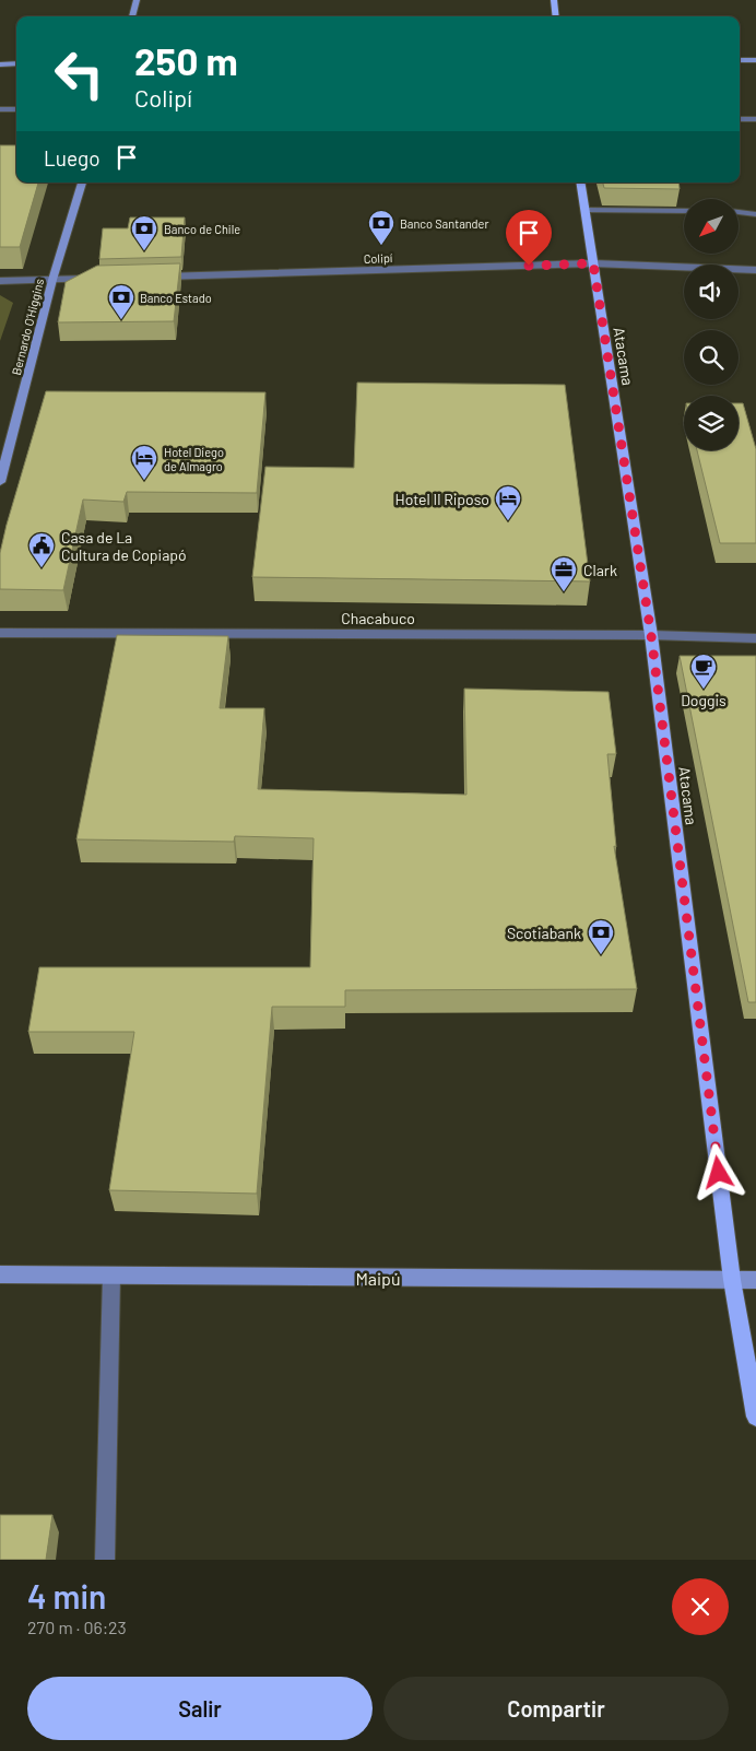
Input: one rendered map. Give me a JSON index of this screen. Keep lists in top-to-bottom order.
{
  "streets": {
    "main road": ["Bernardo O'Higgins", "Atacama", "Maipú"],
    "street": ["Colipí", "Chacabuco"]
  },
  "crossings": [
    ["Colipí", "Atacama"],
    ["Atacama", "Chacabuco"],
    ["Atacama", "Maipú"]
  ],
  "places": {
    "bank": [
      "Banco Santander",
      "Banco de Chile",
      "Banco Estado",
      "Scotiabank"
    ],
    "hotel": ["Hotel Diego de Almagro", "Hotel Il Riposo"],
    "public building": ["Casa de La Cultura de Copiapó"],
    "office": ["Clark"],
    "cafe": ["Doggis"]
  },
  "north": "bottom left",
  "page": {
    "turn": ["250 m", "Colipí"],
    "then": "Luego",
    "heading": ["4 min", "270 m · 06:23"],
    "buttons": ["Salir", "Compartir"]
  }
}
